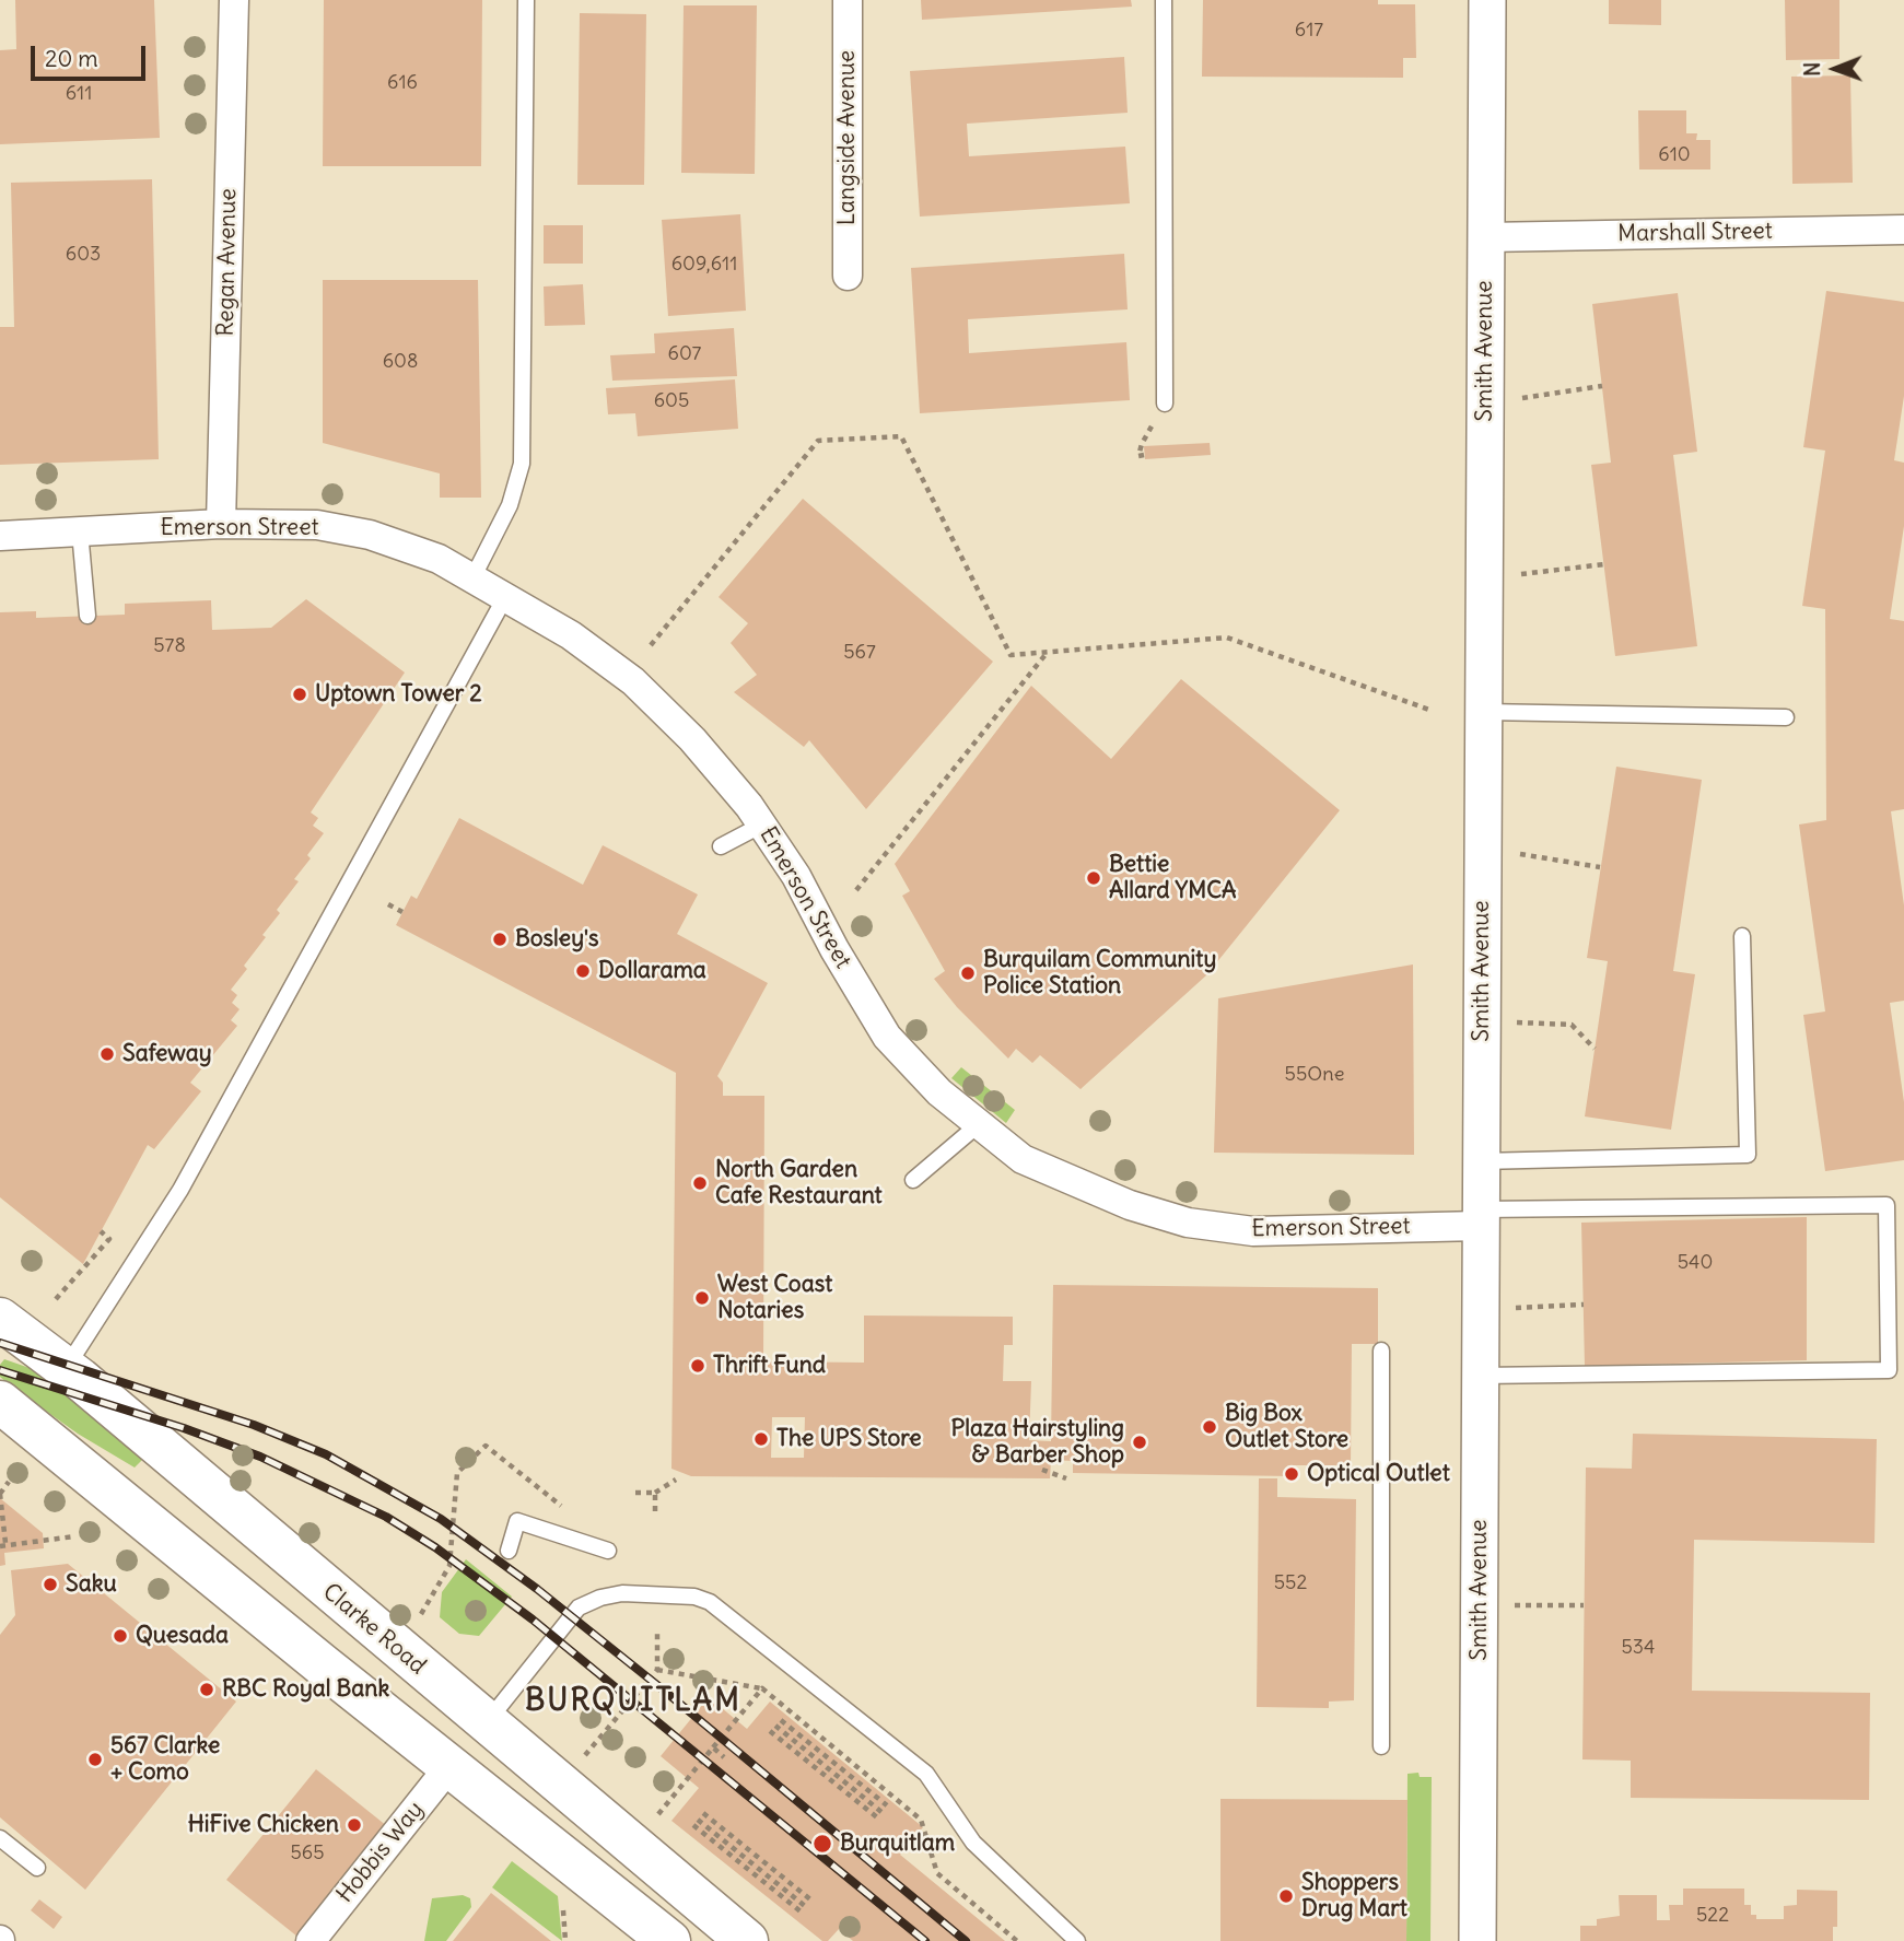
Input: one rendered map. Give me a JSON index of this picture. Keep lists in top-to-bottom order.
{
  "streets": {
    "main road": ["Clarke Road"],
    "street": [
      "Langside Avenue",
      "Marshall Street",
      "Regan Avenue",
      "Smith Avenue",
      "Emerson Street",
      "Hobbis Way"
    ]
  },
  "crossings": [
    ["Marshall Street", "Smith Avenue"],
    ["Regan Avenue", "Emerson Street"],
    ["Smith Avenue", "Emerson Street"]
  ],
  "districts": ["BURQUITLAM"],
  "places": [
    "Uptown Tower 2",
    "Bettie Allard YMCA",
    "Bosley's",
    "Dollarama",
    "Burquilam Community Police Station",
    "Safeway",
    "North Garden Cafe Restaurant",
    "West Coast Notaries",
    "Thrift Fund",
    "Big Box Outlet Store",
    "The UPS Store",
    "Plaza Hairstyling & Barber Shop",
    "Optical Outlet",
    "Saku",
    "Quesada",
    "RBC Royal Bank",
    "567 Clarke + Como",
    "HiFive Chicken",
    "Burquitlam",
    "Shoppers Drug Mart"
  ],
  "house_numbers": [
    "617",
    "616",
    "611",
    "610",
    "603",
    "609,611",
    "607",
    "608",
    "605",
    "578",
    "567",
    "55One",
    "540",
    "552",
    "534",
    "565",
    "522"
  ],
  "scale_bar": "20 m",
  "north": "left"
}
